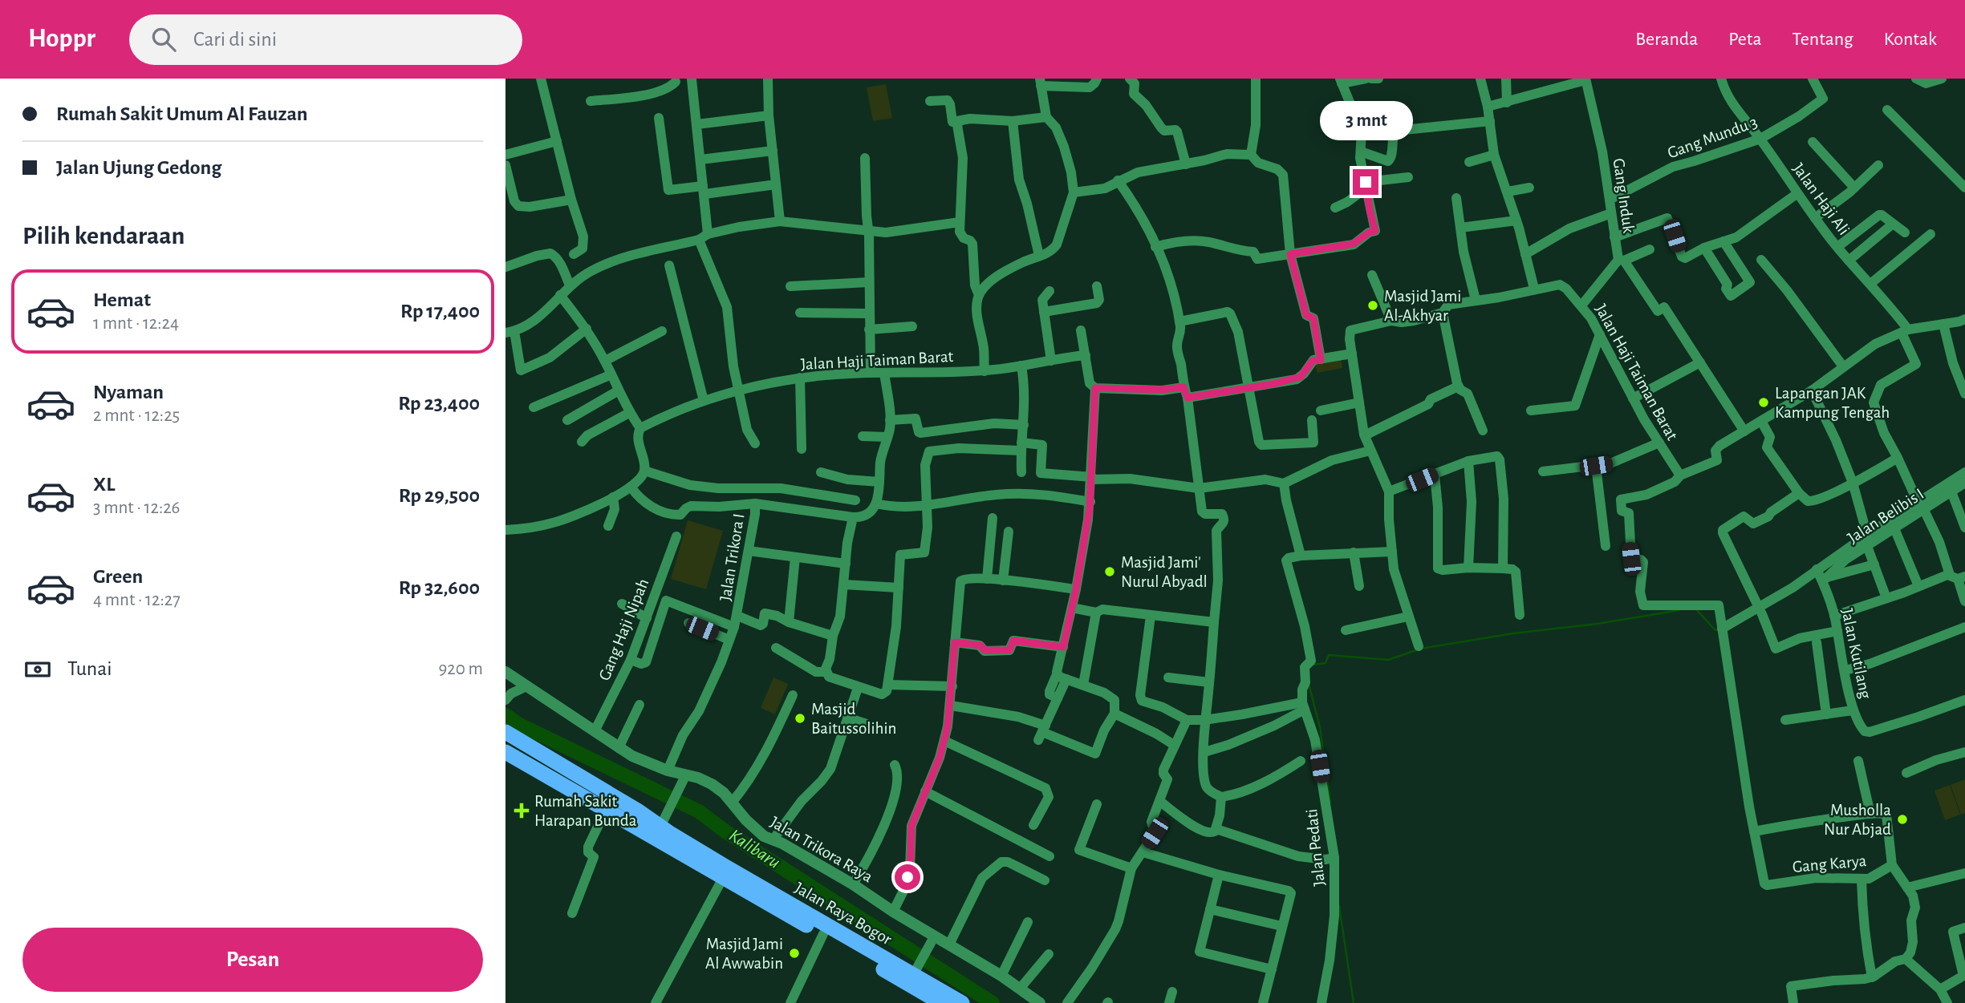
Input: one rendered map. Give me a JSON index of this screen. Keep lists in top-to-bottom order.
{
  "streets": {
    "highway": ["Jalan Raya Bogor"],
    "street": [
      "Gang Mundu 3",
      "Gang Induk",
      "Jalan Haji Ali",
      "Jalan Haji Taiman Barat",
      "Jalan Belibis I",
      "Jalan Trikora I",
      "Gang Haji Nipah",
      "Jalan Kutilang",
      "Jalan Pedati",
      "Jalan Trikora Raya",
      "Gang Karya"
    ]
  },
  "crossings": [
    ["Gang Mundu 3", "Gang Induk"],
    ["Gang Mundu 3", "Jalan Haji Ali"],
    ["Jalan Belibis I", "Jalan Kutilang"],
    ["Jalan Trikora I", "Jalan Trikora Raya"],
    ["Gang Haji Nipah", "Jalan Trikora Raya"]
  ],
  "water": ["Kalibaru"],
  "places": {
    "other": [
      "Masjid Jami Al-Akhyar",
      "Lapangan JAK Kampung Tengah",
      "Masjid Jami' Nurul Abyadl",
      "Masjid Baitussolihin",
      "Musholla Nur Abjad",
      "Masjid Jami Al Awwabin"
    ],
    "health": ["Rumah Sakit Harapan Bunda"]
  },
  "page": {
    "header": "Hoppr",
    "search": "Cari di sini",
    "nav": [
      "Beranda",
      "Peta",
      "Tentang",
      "Kontak"
    ],
    "banner": ["Rumah Sakit Umum Al Fauzan", "Jalan Ujung Gedong"],
    "bubble": "3 mnt",
    "heading": "Pilih kendaraan",
    "list": [
      {
        "name": "Hemat",
        "note": "1 mnt · 12:24",
        "value": "Rp 17,400"
      },
      {
        "name": "Nyaman",
        "note": "2 mnt · 12:25",
        "value": "Rp 23,400"
      },
      {
        "name": "XL",
        "note": "3 mnt · 12:26",
        "value": "Rp 29,500"
      },
      {
        "name": "Green",
        "note": "4 mnt · 12:27",
        "value": "Rp 32,600"
      }
    ],
    "pay": ["Tunai", "920 m"],
    "buttons": "Pesan"
  }
}
